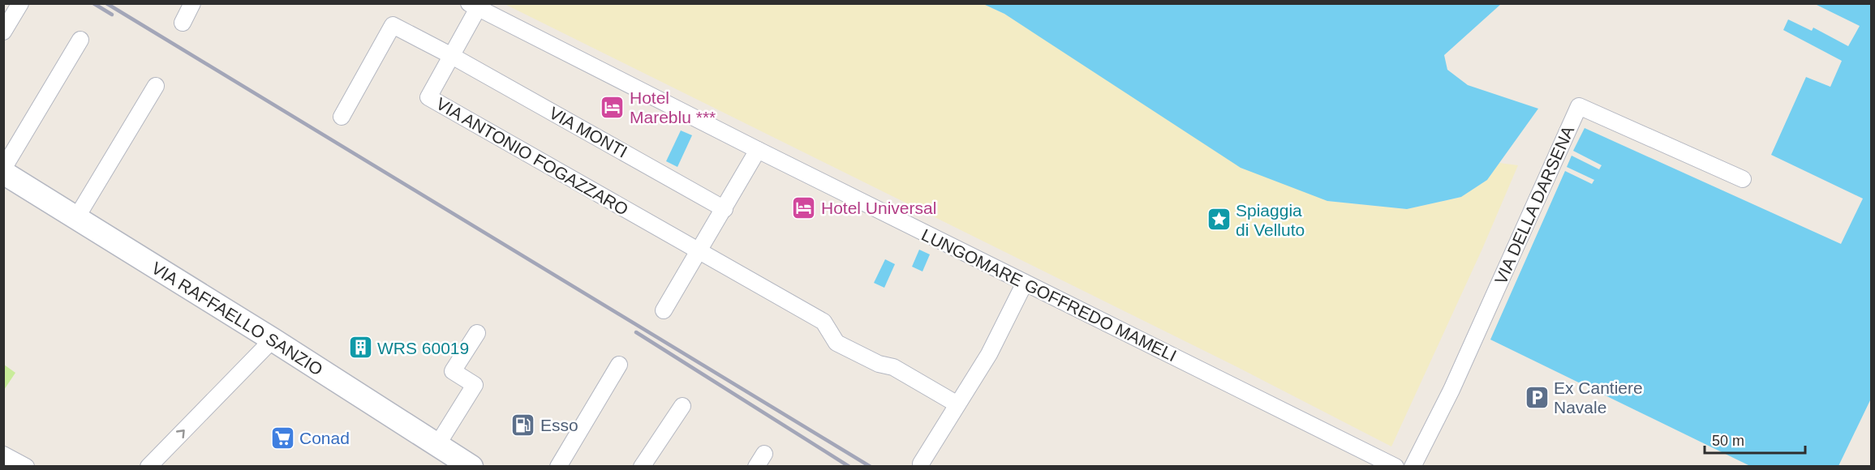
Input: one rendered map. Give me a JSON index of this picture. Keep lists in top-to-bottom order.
{
  "streets": {
    "main road": ["VIA RAFFAELLO SANZIO"],
    "street": [
      "VIA MONTI",
      "VIA ANTONIO FOGAZZARO",
      "VIA DELLA DARSENA",
      "LUNGOMARE GOFFREDO MAMELI"
    ]
  },
  "crossings": [
    ["VIA MONTI", "VIA ANTONIO FOGAZZARO"],
    ["VIA ANTONIO FOGAZZARO", "LUNGOMARE GOFFREDO MAMELI"]
  ],
  "places": {
    "hotel": ["Hotel Mareblu ***", "Hotel Universal"],
    "place": ["Spiaggia di Velluto"],
    "building": ["WRS 60019"],
    "parking": ["Ex Cantiere Navale"],
    "fuel station": ["Esso"],
    "supermarket": ["Conad"]
  },
  "scale_bar": "50 m"
}
